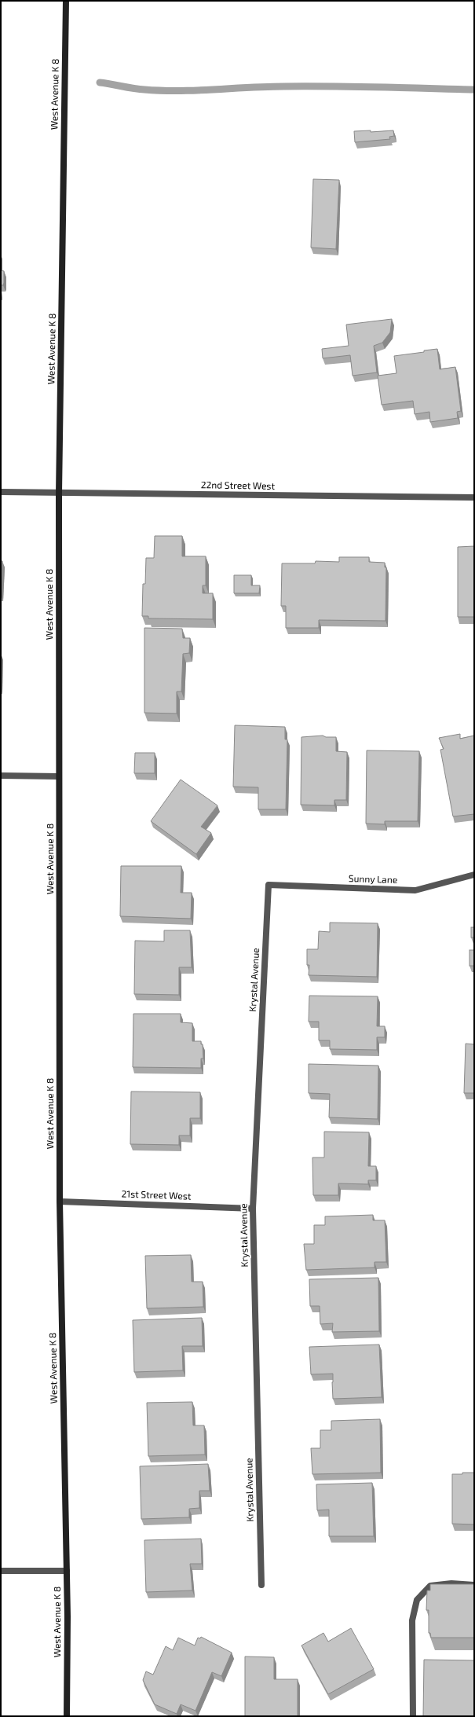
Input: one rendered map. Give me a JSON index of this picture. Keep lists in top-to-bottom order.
{
  "streets": {
    "street": [
      "West Avenue K 8",
      "22nd Street West",
      "Sunny Lane",
      "Krystal Avenue",
      "21st Street West"
    ]
  },
  "crossings": [
    ["West Avenue K 8", "22nd Street West"],
    ["West Avenue K 8", "21st Street West"],
    ["Sunny Lane", "Krystal Avenue"],
    ["Krystal Avenue", "21st Street West"]
  ]
}
